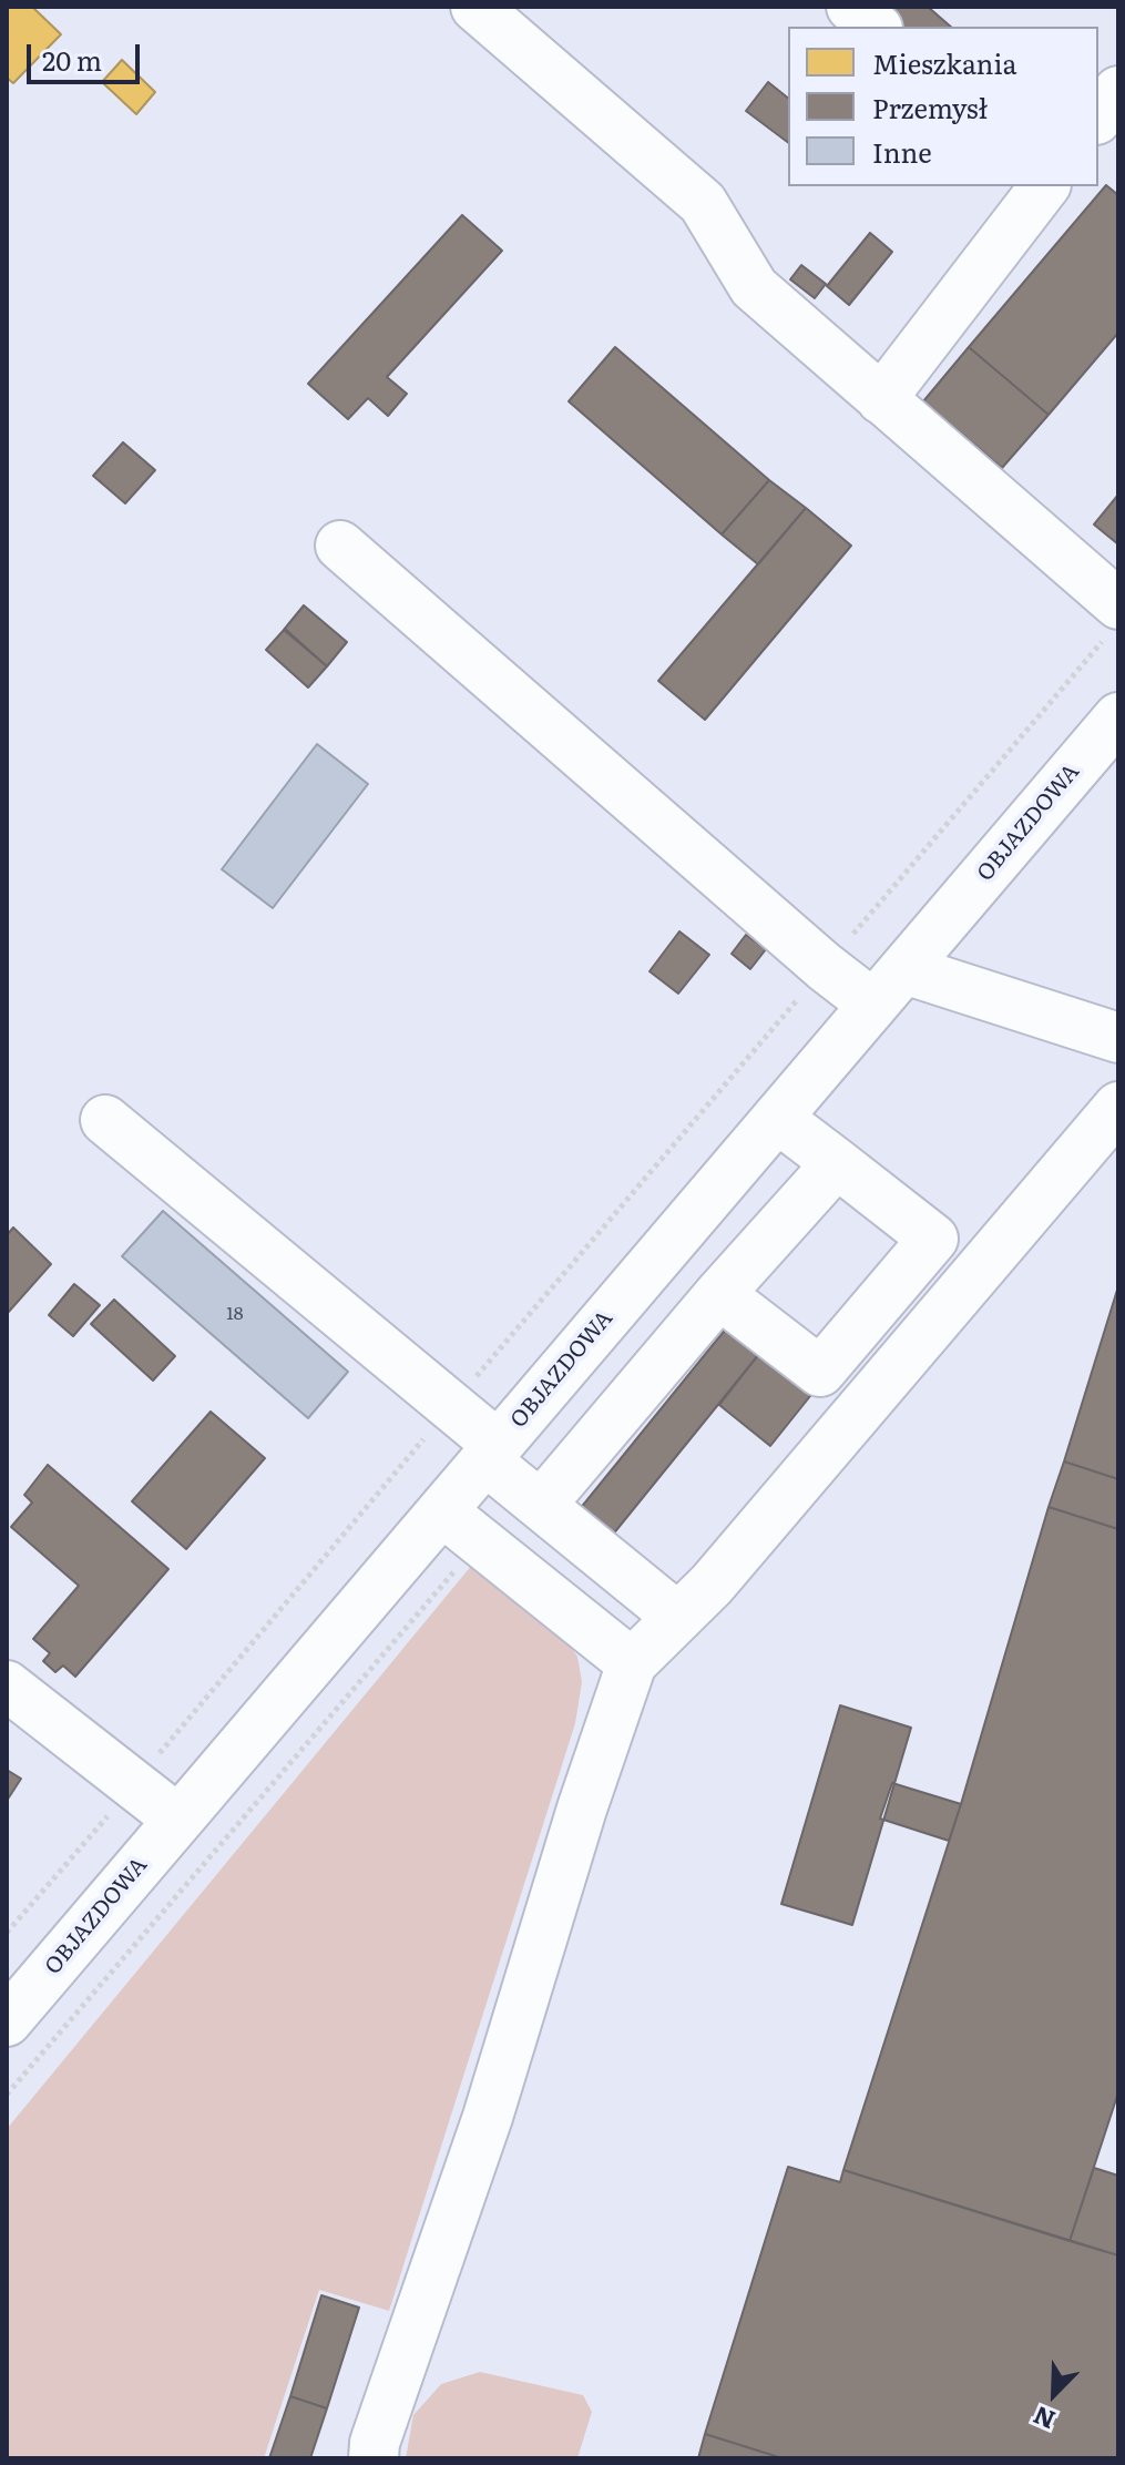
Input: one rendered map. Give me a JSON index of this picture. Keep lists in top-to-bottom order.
{
  "streets": {
    "street": ["OBJAZDOWA"]
  },
  "house_numbers": ["18"],
  "legend": ["Mieszkania", "Przemysł", "Inne"],
  "scale_bar": "20 m",
  "north": "bottom left"
}
